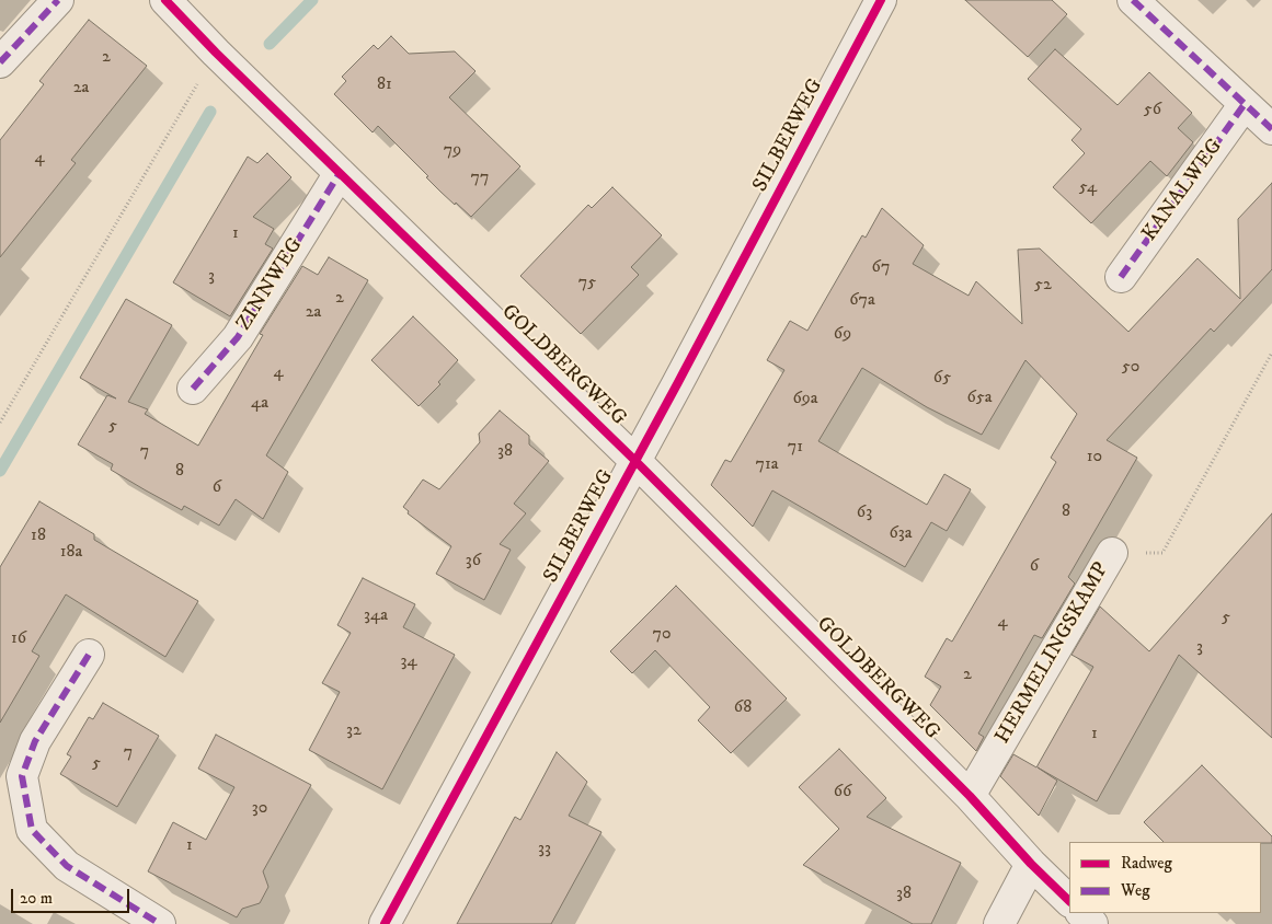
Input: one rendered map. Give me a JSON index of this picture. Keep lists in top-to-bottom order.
{
  "streets": {
    "street": [
      "SILBERWEG",
      "KANALWEG",
      "ZINNWEG",
      "GOLDBERGWEG",
      "HERMELINGSKAMP"
    ]
  },
  "crossings": [
    ["SILBERWEG", "GOLDBERGWEG"],
    ["ZINNWEG", "GOLDBERGWEG"],
    ["GOLDBERGWEG", "HERMELINGSKAMP"]
  ],
  "house_numbers": [
    "2",
    "81",
    "2a",
    "56",
    "79",
    "4",
    "77",
    "54",
    "1",
    "67",
    "3",
    "75",
    "52",
    "2",
    "67a",
    "2a",
    "69",
    "50",
    "4",
    "65",
    "65a",
    "69a",
    "4a",
    "5",
    "71",
    "7",
    "38",
    "10",
    "71a",
    "8",
    "6",
    "8",
    "63",
    "63a",
    "18",
    "18a",
    "36",
    "6",
    "34a",
    "5",
    "4",
    "70",
    "16",
    "3",
    "34",
    "2",
    "68",
    "32",
    "1",
    "7",
    "5",
    "66",
    "30",
    "1",
    "33",
    "38"
  ],
  "legend": ["Radweg", "Weg"],
  "scale_bar": "20 m"
}
